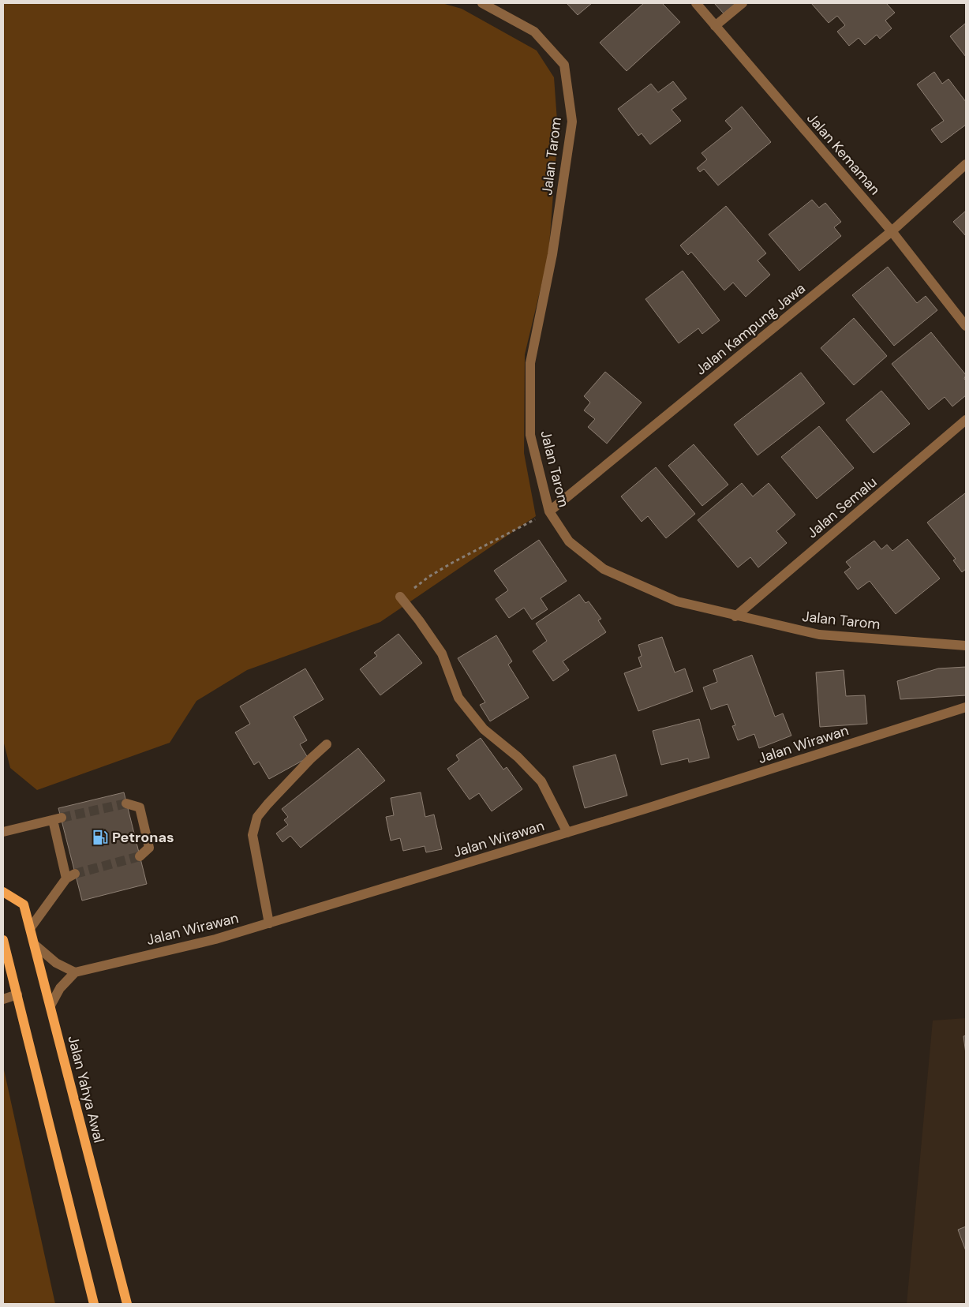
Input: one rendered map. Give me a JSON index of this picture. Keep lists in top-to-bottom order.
{
  "streets": {
    "main road": ["Jalan Yahya Awal"],
    "street": [
      "Jalan Kemaman",
      "Jalan Tarom",
      "Jalan Kampung Jawa",
      "Jalan Semalu",
      "Jalan Wirawan"
    ]
  },
  "crossings": [
    ["Jalan Kemaman", "Jalan Kampung Jawa"],
    ["Jalan Tarom", "Jalan Kampung Jawa"],
    ["Jalan Tarom", "Jalan Semalu"]
  ],
  "places": {
    "fuel station": ["Petronas"]
  }
}
